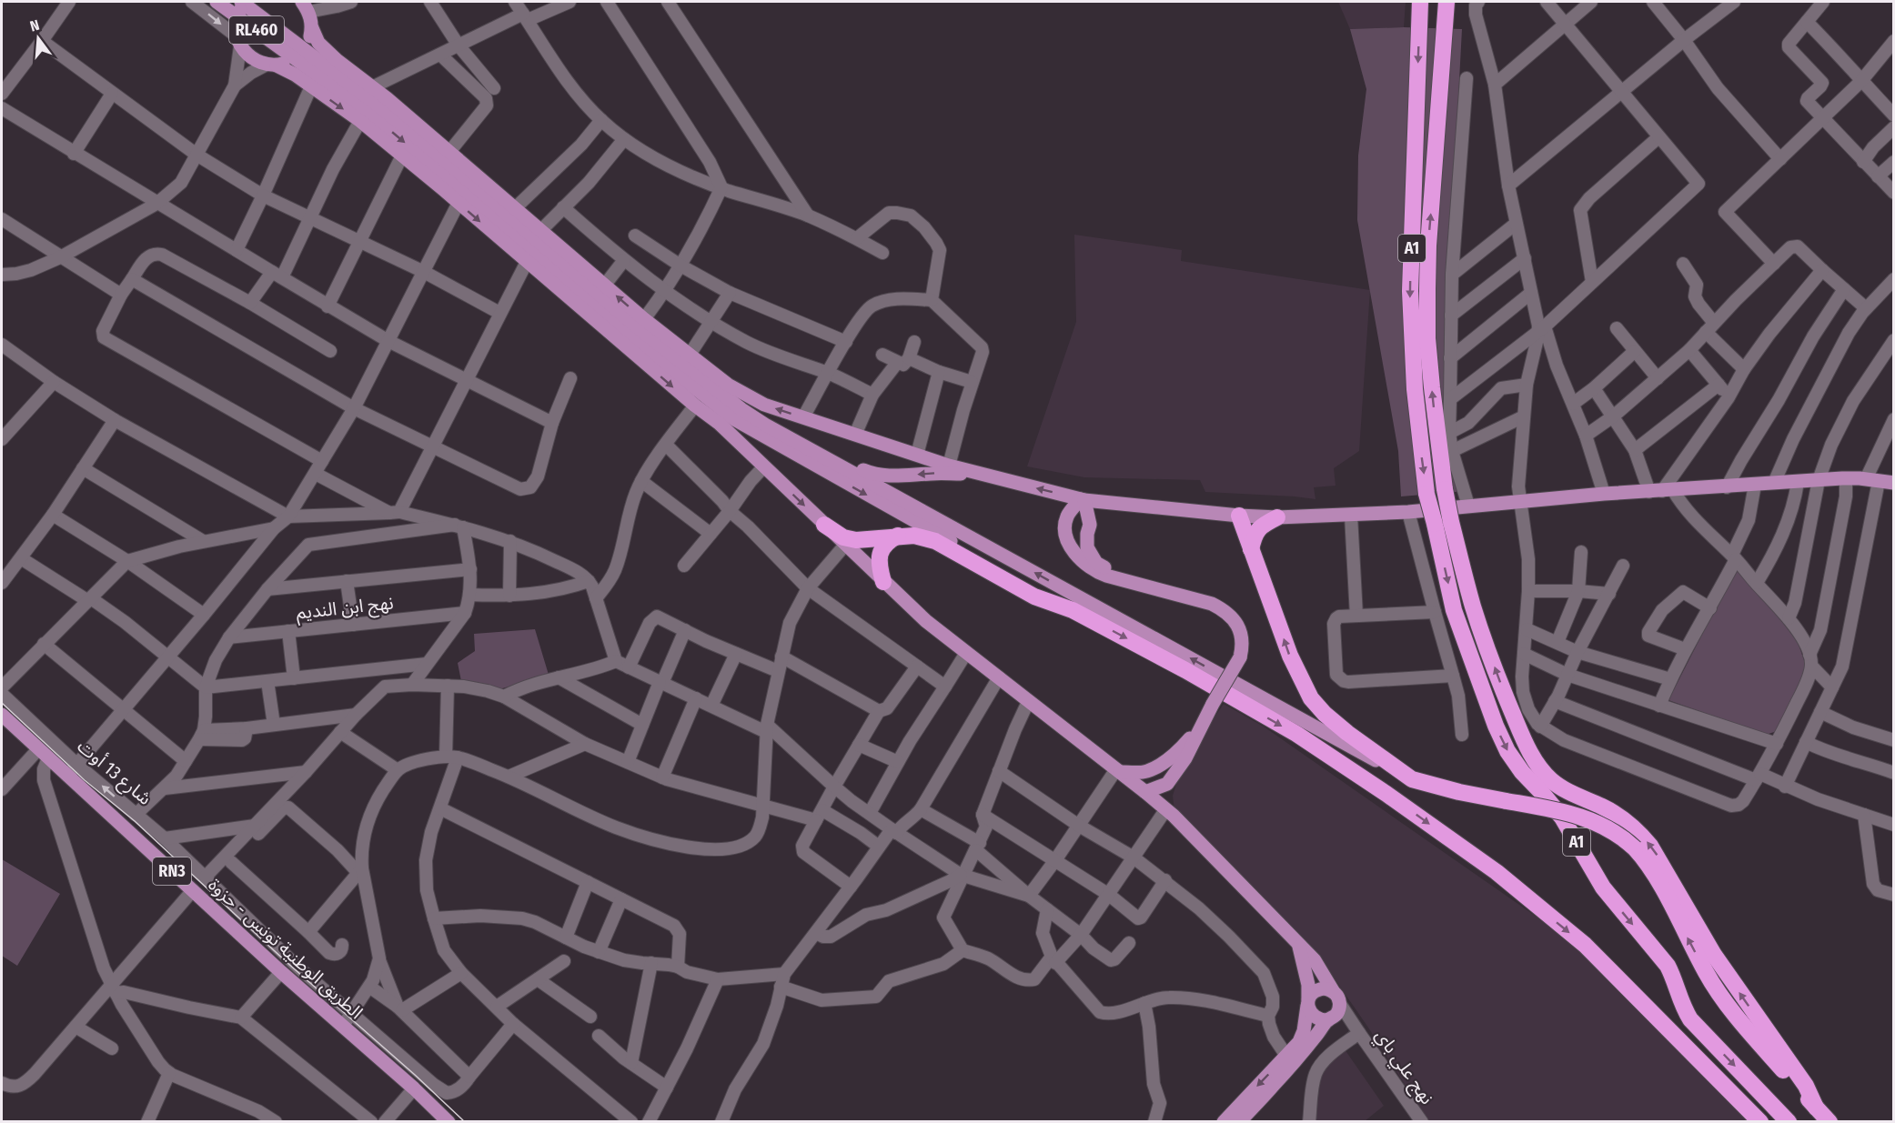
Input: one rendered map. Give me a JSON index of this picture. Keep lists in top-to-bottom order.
{
  "streets": {
    "highway": ["A1"],
    "main road": ["RL460", "RN3", "الطريق الوطنية تونس - حزوة"],
    "street": ["نهج ابن النديم", "شارع 13 أوت", "نهج علي باي"]
  },
  "north": "top"
}
